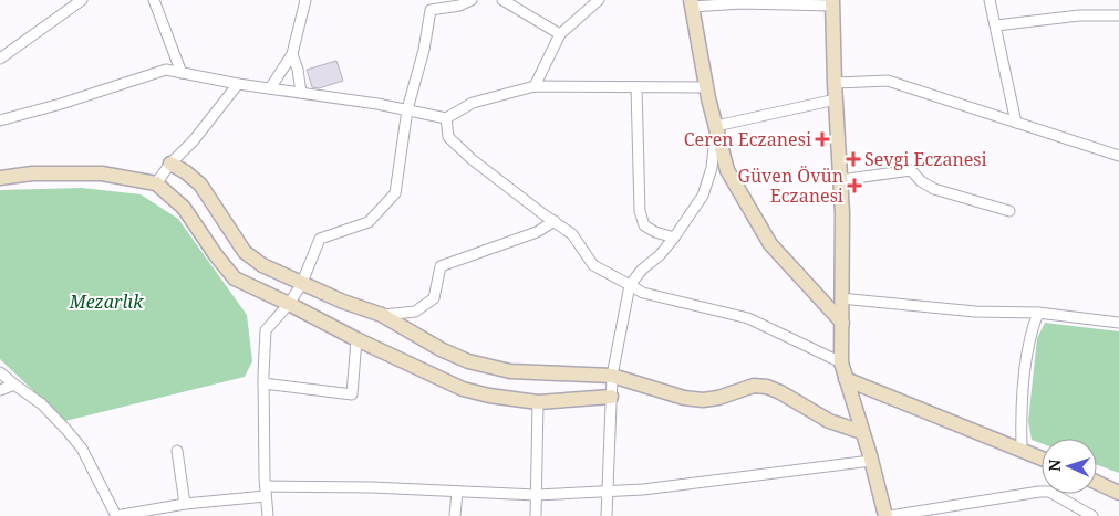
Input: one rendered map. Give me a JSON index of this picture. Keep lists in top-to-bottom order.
{
  "parks": ["Mezarlık"],
  "places": {
    "health": ["Ceren Eczanesi", "Sevgi Eczanesi", "Güven Övün Eczanesi"]
  },
  "north": "left"
}
